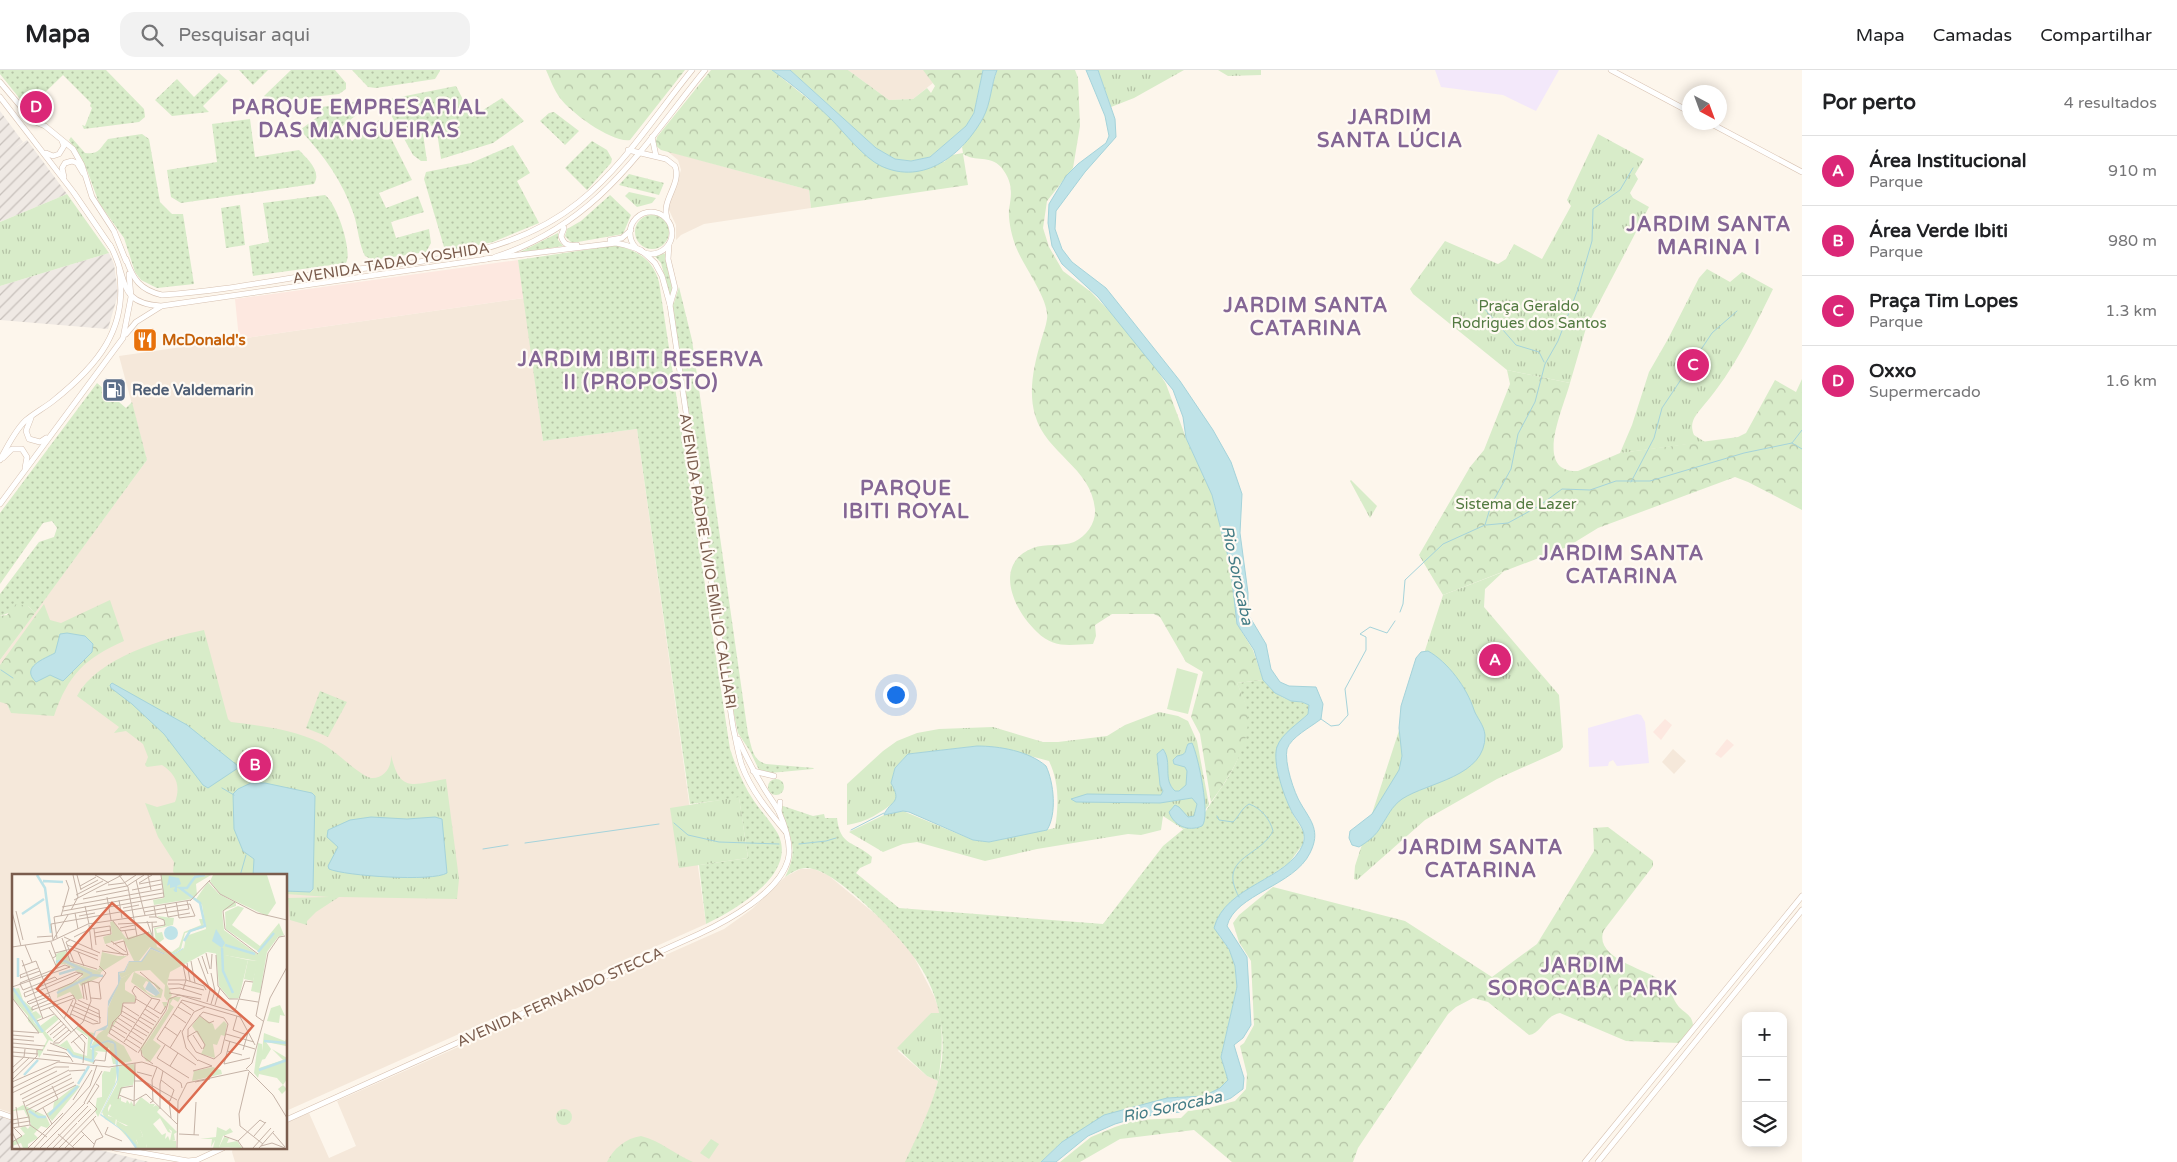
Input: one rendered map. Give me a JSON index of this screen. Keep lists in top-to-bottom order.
{
  "streets": {
    "main road": ["AVENIDA TADAO YOSHIDA", "AVENIDA PADRE LÍVIO EMÍLIO CALLIARI", "AVENIDA FERNANDO STECCA"]
  },
  "crossings": [
    ["AVENIDA PADRE LÍVIO EMÍLIO CALLIARI", "AVENIDA FERNANDO STECCA"]
  ],
  "districts": [
    "PARQUE EMPRESARIAL DAS MANGUEIRAS",
    "JARDIM SANTA LÚCIA",
    "JARDIM SANTA MARINA I",
    "JARDIM SANTA CATARINA",
    "JARDIM IBITI RESERVA II (PROPOSTO)",
    "PARQUE IBITI ROYAL",
    "JARDIM SANTA CATARINA",
    "JARDIM SANTA CATARINA",
    "JARDIM SOROCABA PARK"
  ],
  "water": ["Rio Sorocaba"],
  "parks": ["Praça Geraldo Rodrigues dos Santos", "Sistema de Lazer"],
  "places": {
    "restaurant": ["McDonald's"],
    "fuel station": ["Rede Valdemarin"]
  },
  "north": "bottom right",
  "page": {
    "header": "Mapa",
    "search": "Pesquisar aqui",
    "nav": ["Mapa", "Camadas", "Compartilhar"],
    "heading": ["Por perto", "4 resultados"],
    "pins": [
      "D",
      "C",
      "A",
      "B"
    ],
    "list": [
      {
        "mark": "A",
        "name": "Área Institucional",
        "note": "Parque",
        "value": "910 m"
      },
      {
        "mark": "B",
        "name": "Área Verde Ibiti",
        "note": "Parque",
        "value": "980 m"
      },
      {
        "mark": "C",
        "name": "Praça Tim Lopes",
        "note": "Parque",
        "value": "1.3 km"
      },
      {
        "mark": "D",
        "name": "Oxxo",
        "note": "Supermercado",
        "value": "1.6 km"
      }
    ],
    "map_buttons": ["+", "−"]
  }
}
